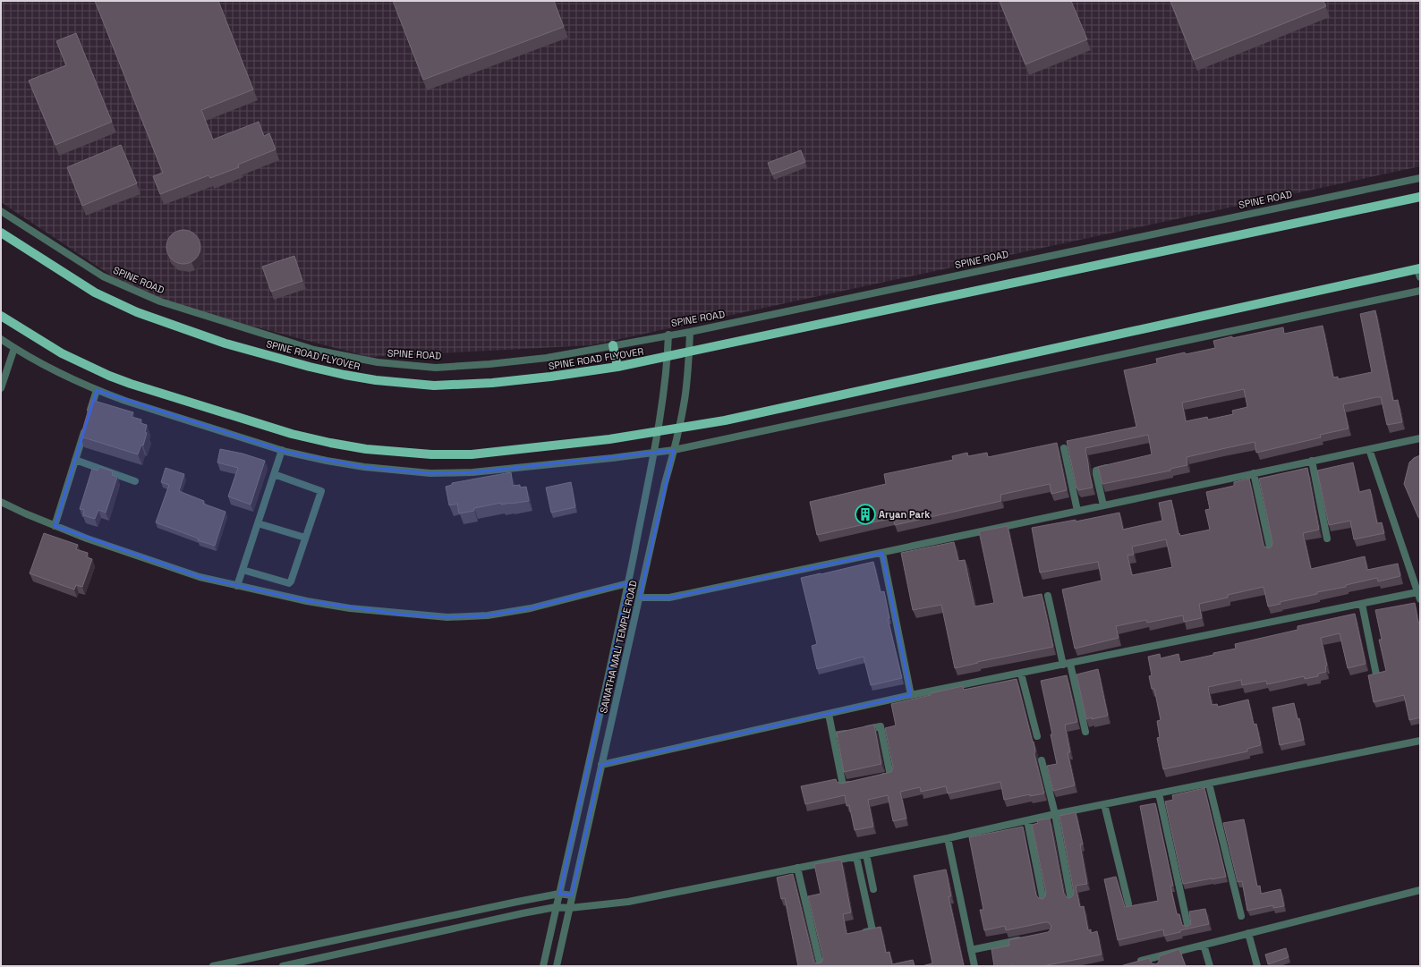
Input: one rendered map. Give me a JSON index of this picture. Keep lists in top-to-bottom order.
{
  "streets": {
    "main road": ["SPINE ROAD FLYOVER"],
    "street": ["SPINE ROAD", "SAWATHA MALI TEMPLE ROAD"]
  },
  "crossings": [
    ["SPINE ROAD", "SAWATHA MALI TEMPLE ROAD"],
    ["SPINE ROAD FLYOVER", "SAWATHA MALI TEMPLE ROAD"]
  ],
  "places": {
    "building": ["Aryan Park"]
  }
}
